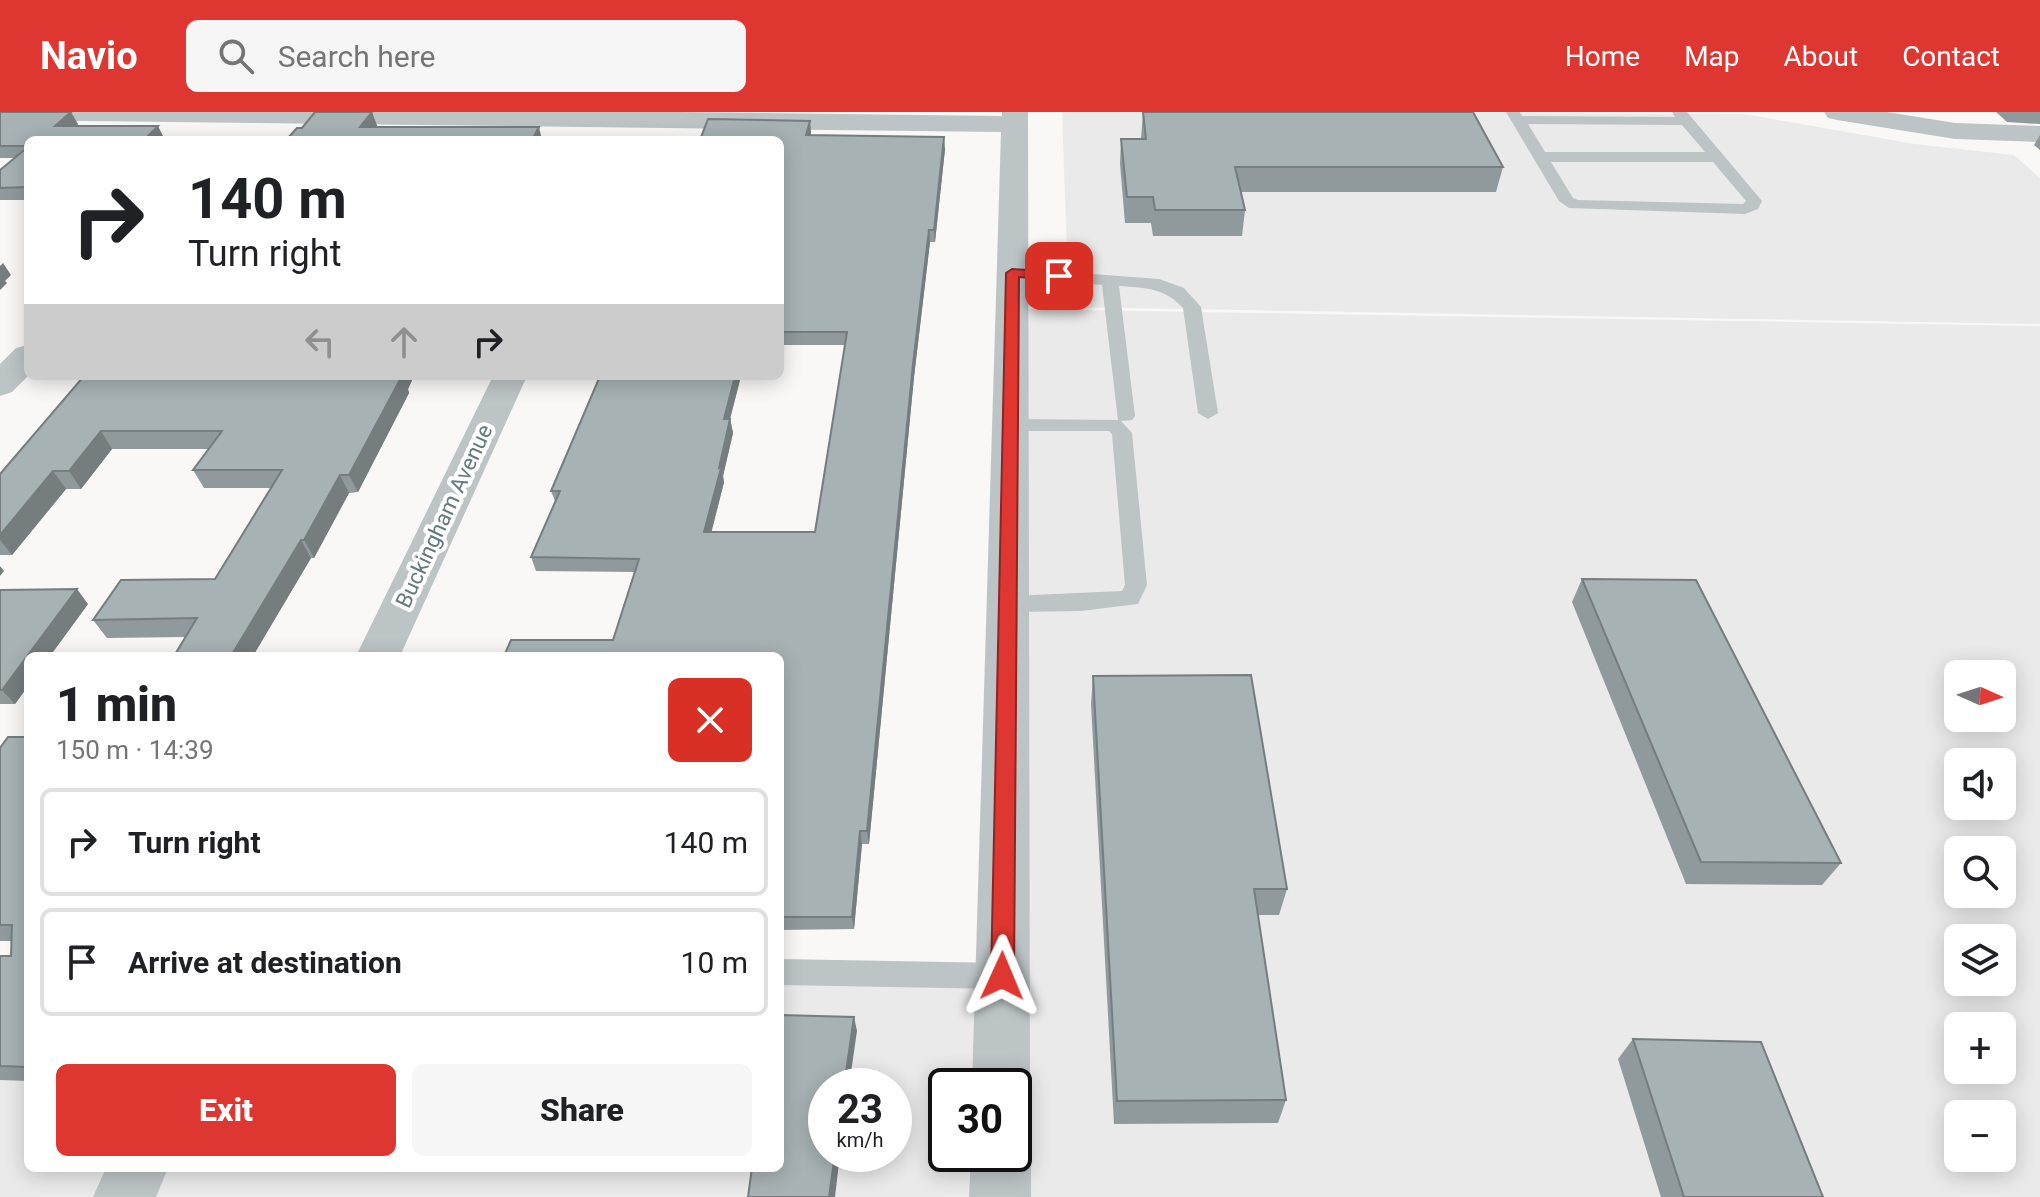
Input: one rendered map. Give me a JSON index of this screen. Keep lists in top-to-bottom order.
{
  "streets": {
    "street": ["Buckingham Avenue"]
  },
  "north": "right",
  "page": {
    "header": "Navio",
    "search": "Search here",
    "nav": [
      "Home",
      "Map",
      "About",
      "Contact"
    ],
    "turn": ["140 m", "Turn right"],
    "heading": ["1 min", "150 m · 14:39"],
    "map_buttons": ["+", "−"],
    "list": [
      {
        "name": "Turn right",
        "value": "140 m"
      },
      {
        "name": "Arrive at destination",
        "value": "10 m"
      }
    ],
    "buttons": ["Exit", "Share"],
    "speed": "23 km/h",
    "limit": "30"
  }
}
